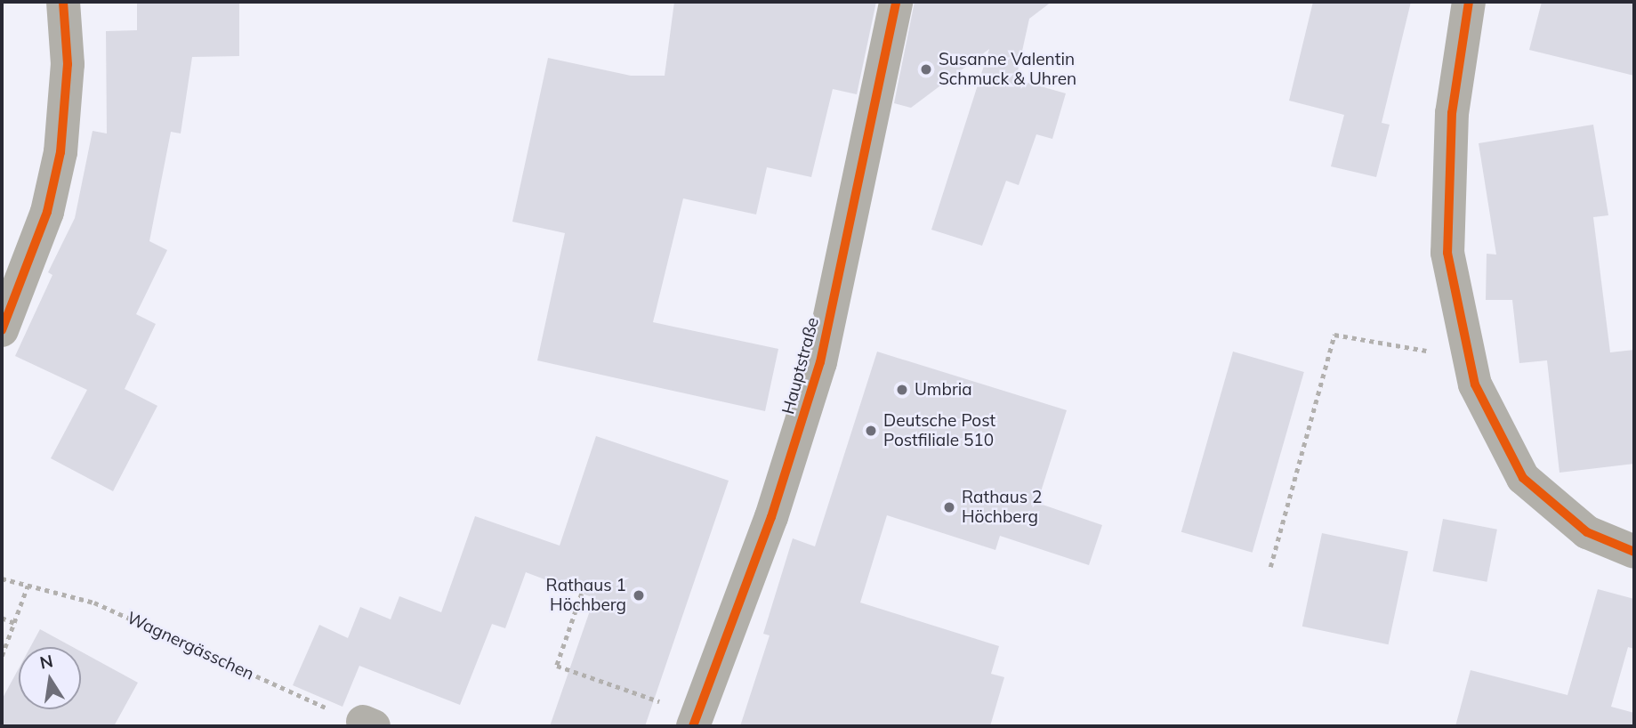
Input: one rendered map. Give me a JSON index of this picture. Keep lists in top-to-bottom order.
{
  "streets": {
    "street": ["Hauptstraße"],
    "path": ["Wagnergässchen"]
  },
  "places": [
    "Susanne Valentin Schmuck & Uhren",
    "Umbria",
    "Deutsche Post Postfiliale 510",
    "Rathaus 2 Höchberg",
    "Rathaus 1 Höchberg"
  ],
  "north": "top"
}
